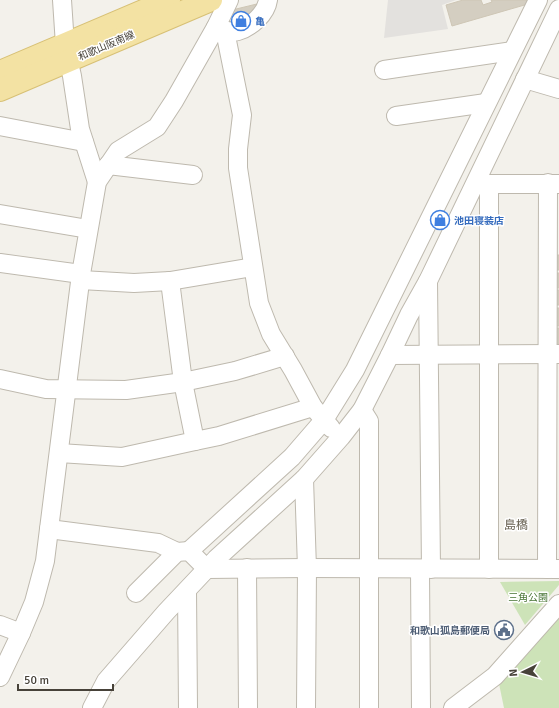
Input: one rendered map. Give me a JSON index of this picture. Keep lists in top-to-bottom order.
{
  "streets": {
    "main road": ["和歌山阪南線"]
  },
  "districts": ["島橋"],
  "parks": ["三角公園"],
  "places": {
    "shop": ["亀", "池田寝装店"],
    "public building": ["和歌山狐島郵便局"]
  },
  "scale_bar": "50 m",
  "north": "left"
}
